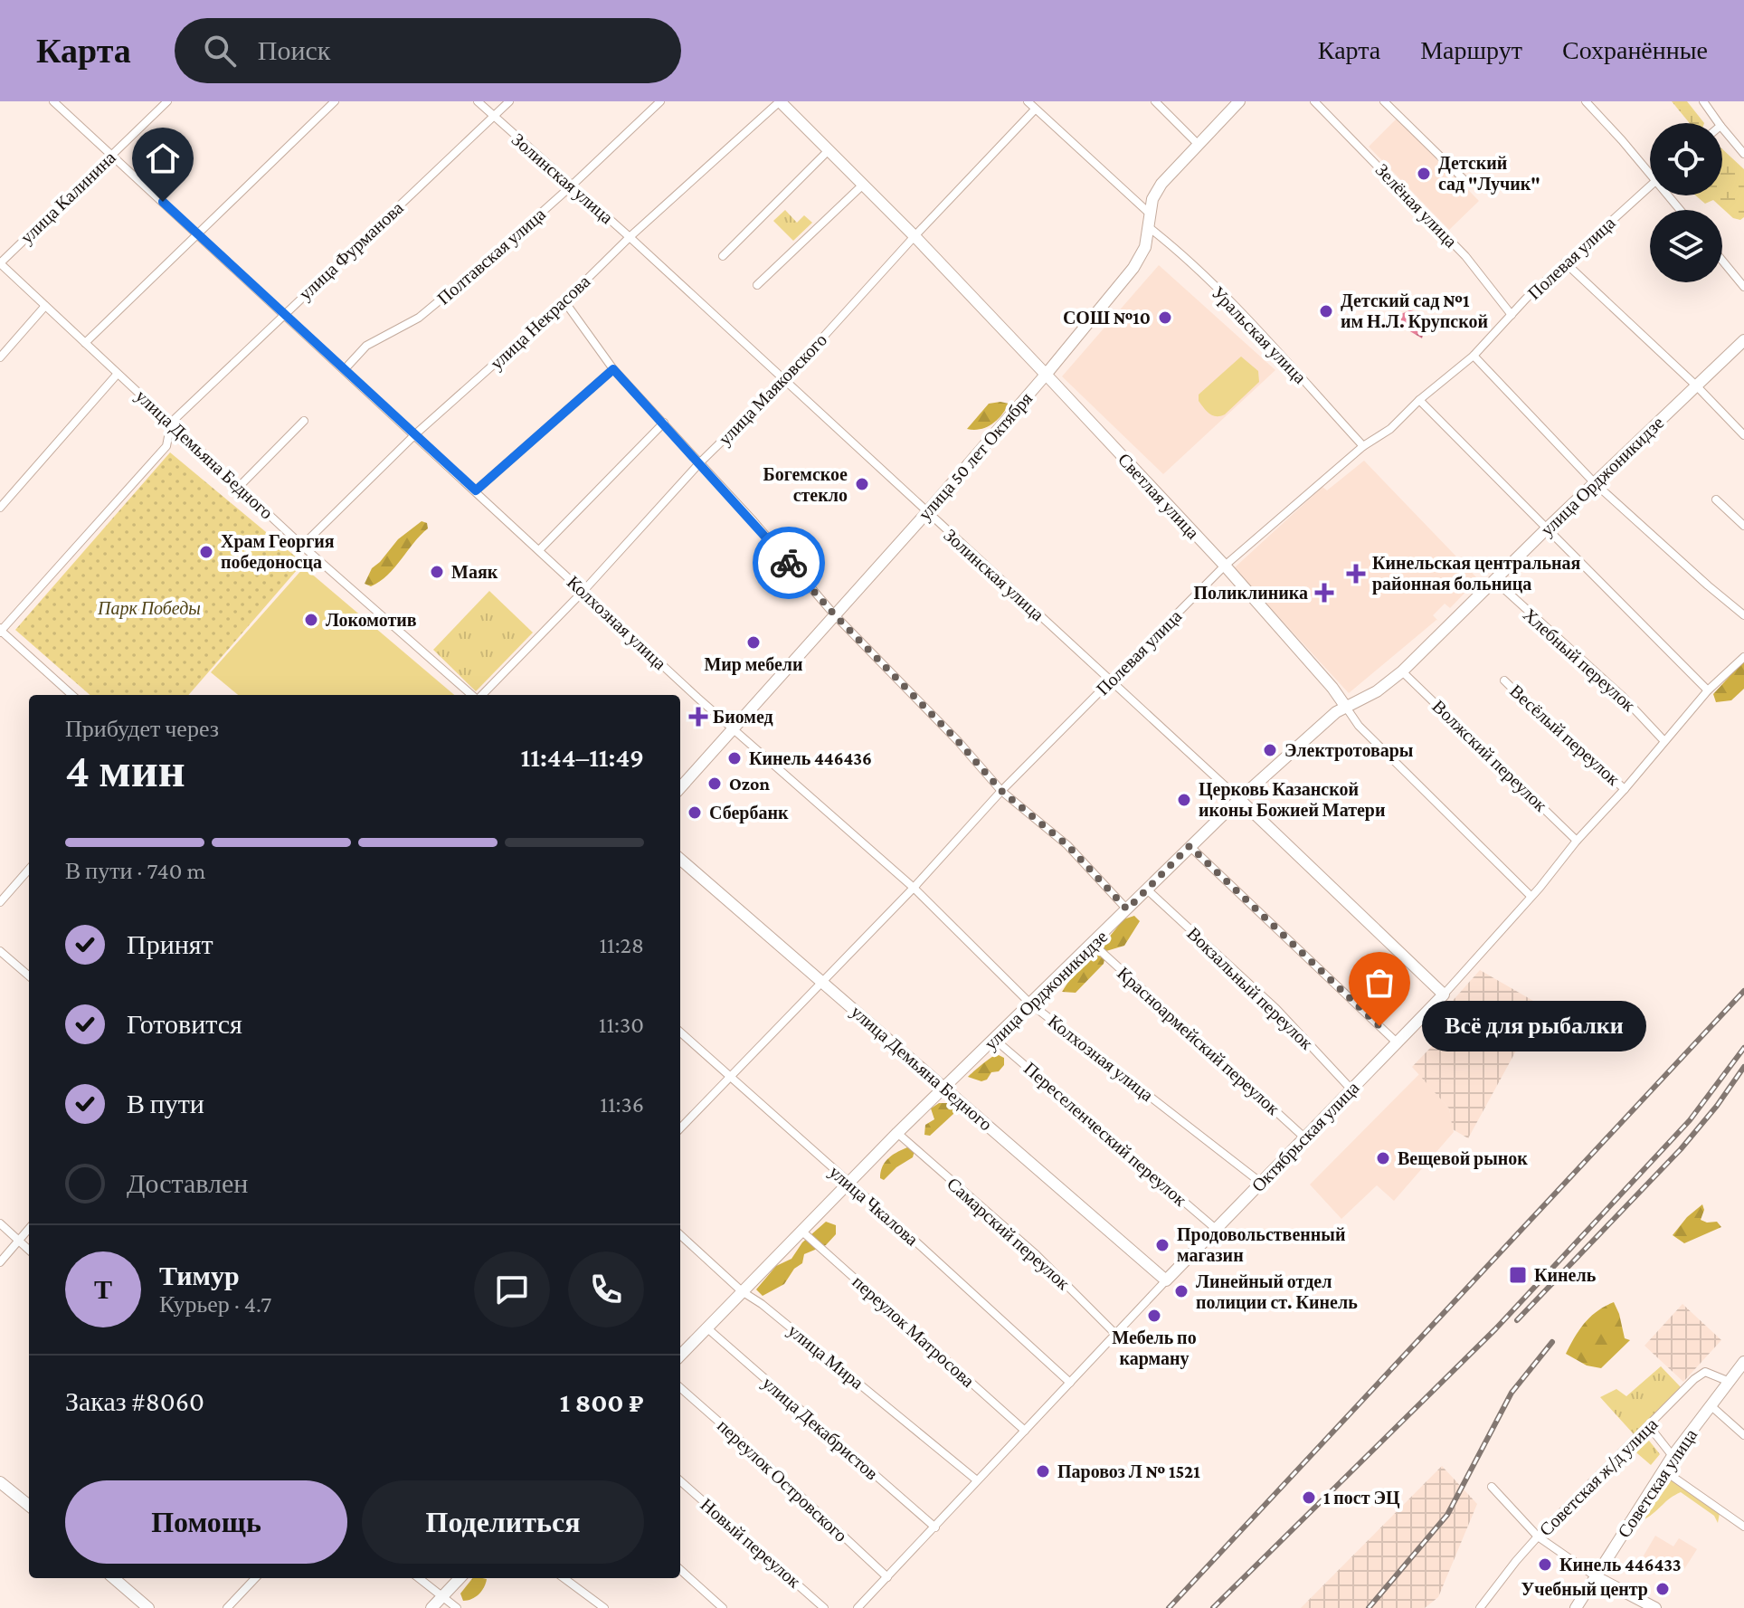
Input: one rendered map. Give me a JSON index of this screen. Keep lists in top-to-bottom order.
{
  "streets": {
    "main road": [
      "Золинская улица",
      "улица Демьяна Бедного",
      "улица 50 лет Октября",
      "улица Орджоникидзе",
      "Светлая улица",
      "Октябрьская улица",
      "Советская улица"
    ],
    "street": [
      "улица Калинина",
      "Зелёная улица",
      "улица Фурманова",
      "Полтавская улица",
      "Полевая улица",
      "улица Некрасова",
      "Уральская улица",
      "улица Маяковского",
      "Колхозная улица",
      "Хлебный переулок",
      "Весёлый переулок",
      "Волжский переулок",
      "Вокзальный переулок",
      "Красноармейский переулок",
      "Переселенческий переулок",
      "улица Чкалова",
      "Самарский переулок",
      "переулок Матросова",
      "улица Мира",
      "улица Декабристов",
      "Советская ж/д улица",
      "переулок Островского",
      "Новый переулок"
    ]
  },
  "crossings": [
    ["Золинская улица", "улица Фурманова"],
    ["Золинская улица", "Полтавская улица"],
    ["Золинская улица", "Полевая улица"],
    ["Золинская улица", "улица Некрасова"],
    ["Золинская улица", "улица Маяковского"],
    ["Золинская улица", "улица 50 лет Октября"],
    ["Золинская улица", "улица Орджоникидзе"],
    ["Золинская улица", "Октябрьская улица"],
    ["улица Калинина", "улица Демьяна Бедного"],
    ["улица Калинина", "Колхозная улица"],
    ["Зелёная улица", "Полевая улица"],
    ["улица Фурманова", "улица Демьяна Бедного"],
    ["улица Фурманова", "Колхозная улица"],
    ["Полтавская улица", "Колхозная улица"],
    ["Полевая улица", "Уральская улица"],
    ["Полевая улица", "улица Демьяна Бедного"],
    ["Полевая улица", "Светлая улица"],
    ["Полевая улица", "Колхозная улица"],
    ["Полевая улица", "улица Чкалова"],
    ["улица Некрасова", "улица Демьяна Бедного"],
    ["улица Некрасова", "Светлая улица"],
    ["улица Некрасова", "Колхозная улица"],
    ["Уральская улица", "улица 50 лет Октября"],
    ["улица Маяковского", "Светлая улица"],
    ["улица Маяковского", "Колхозная улица"],
    ["улица Демьяна Бедного", "улица Орджоникидзе"],
    ["улица Демьяна Бедного", "Октябрьская улица"],
    ["улица 50 лет Октября", "Светлая улица"],
    ["улица 50 лет Октября", "Колхозная улица"],
    ["улица Орджоникидзе", "Светлая улица"],
    ["улица Орджоникидзе", "Колхозная улица"],
    ["улица Орджоникидзе", "Хлебный переулок"],
    ["улица Орджоникидзе", "Волжский переулок"],
    ["улица Орджоникидзе", "Вокзальный переулок"],
    ["улица Орджоникидзе", "Красноармейский переулок"],
    ["улица Орджоникидзе", "Переселенческий переулок"],
    ["улица Орджоникидзе", "улица Чкалова"],
    ["улица Орджоникидзе", "Самарский переулок"],
    ["улица Орджоникидзе", "переулок Матросова"],
    ["улица Орджоникидзе", "улица Мира"],
    ["улица Орджоникидзе", "улица Декабристов"],
    ["Светлая улица", "Октябрьская улица"],
    ["Колхозная улица", "Октябрьская улица"],
    ["Хлебный переулок", "Октябрьская улица"],
    ["Весёлый переулок", "Октябрьская улица"],
    ["Волжский переулок", "Октябрьская улица"],
    ["Вокзальный переулок", "Октябрьская улица"],
    ["Красноармейский переулок", "Октябрьская улица"],
    ["Переселенческий переулок", "Октябрьская улица"],
    ["Октябрьская улица", "улица Чкалова"],
    ["Октябрьская улица", "Самарский переулок"],
    ["Октябрьская улица", "переулок Матросова"],
    ["Октябрьская улица", "улица Мира"],
    ["Октябрьская улица", "улица Декабристов"],
    ["Октябрьская улица", "переулок Островского"],
    ["Советская ж/д улица", "Советская улица"]
  ],
  "parks": ["Парк Победы"],
  "places": {
    "other": [
      "Детский сад \"Лучик\"",
      "Детский сад №1 им Н.Л. Крупской",
      "СОШ №10",
      "Богемское стекло",
      "Храм Георгия победоносца",
      "Маяк",
      "Локомотив",
      "Мир мебели",
      "Электротовары",
      "Кинель 446436",
      "Ozon",
      "Церковь Казанской иконы Божией Матери",
      "Сбербанк",
      "Всё для рыбалки",
      "Вещевой рынок",
      "Продовольственный магазин",
      "Линейный отдел полиции ст. Кинель",
      "Мебель по карману",
      "Паровоз Л № 1521",
      "1 пост ЭЦ",
      "Кинель 446433",
      "Учебный центр"
    ],
    "health": ["Кинельская центральная районная больница", "Поликлиника", "Биомед"],
    "transit": ["Кинель"]
  },
  "page": {
    "header": "Карта",
    "search": "Поиск",
    "nav": ["Карта", "Маршрут", "Сохранённые"],
    "heading": ["4 мин", "Прибудет через", "11:44–11:49"],
    "panel": [
      "Тимур",
      "Курьер · 4.7",
      "Заказ #8060",
      "1 800 ₽"
    ],
    "bar": "В пути · 740 m",
    "list": [
      ["Принят", "11:28"],
      ["Готовится", "11:30"],
      ["В пути", "11:36"],
      "Доставлен"
    ],
    "bubble": "Всё для рыбалки",
    "round": "Т",
    "buttons": ["Помощь", "Поделиться"]
  }
}
